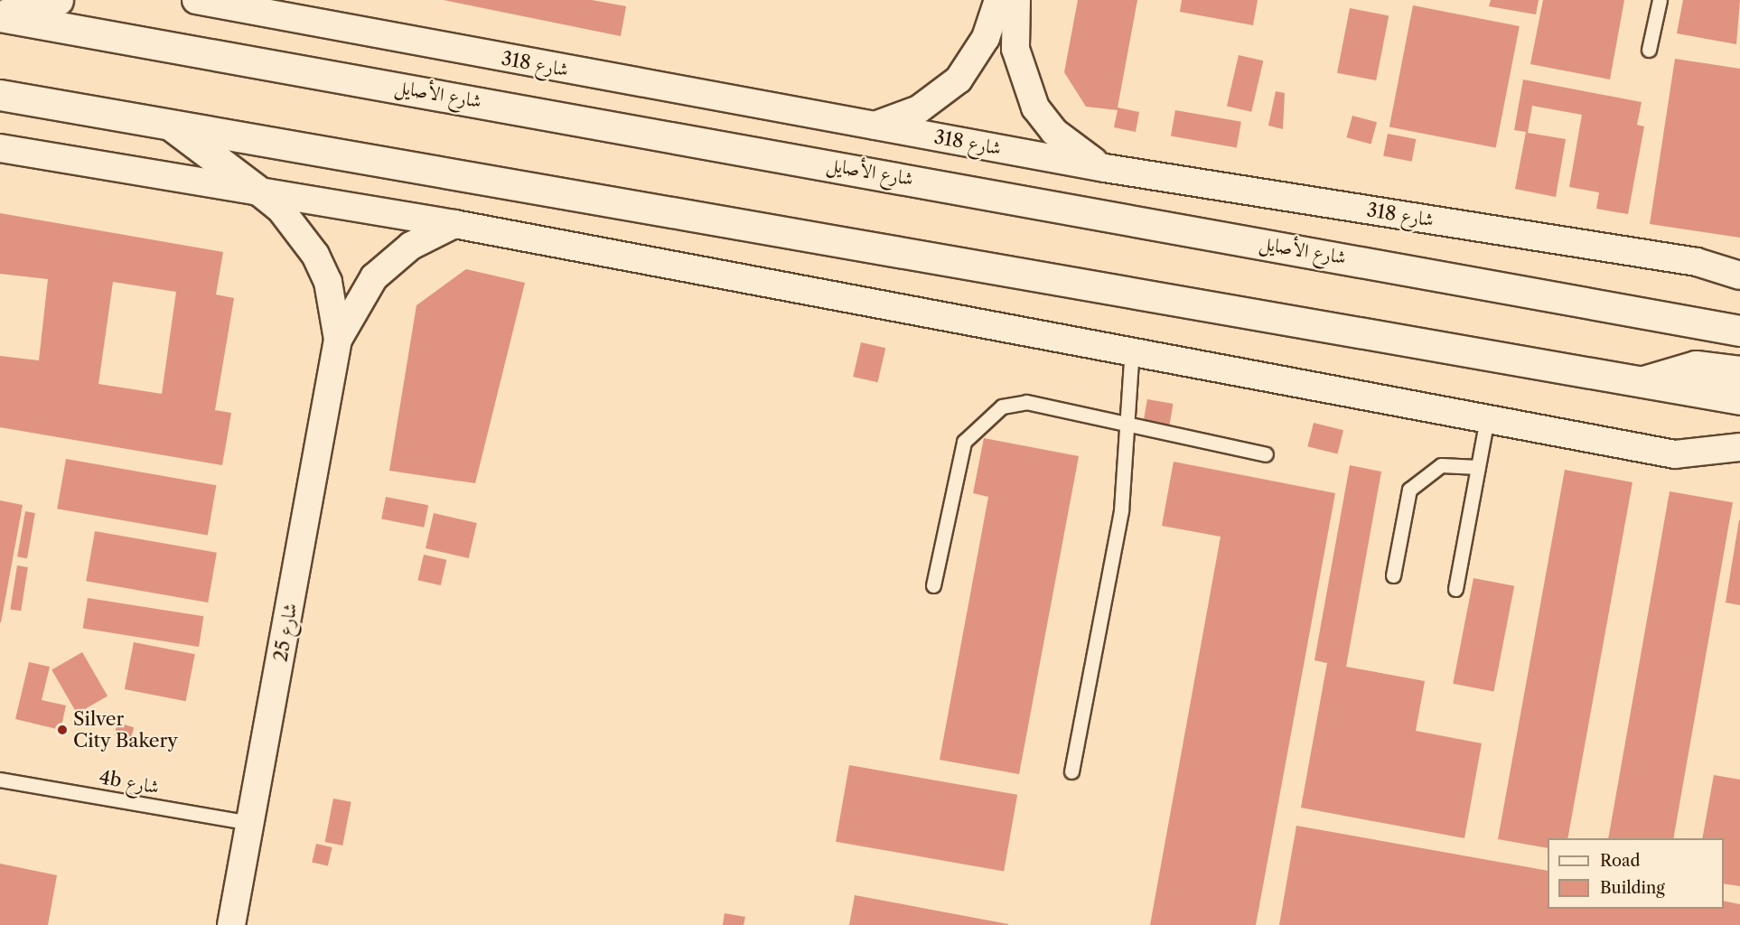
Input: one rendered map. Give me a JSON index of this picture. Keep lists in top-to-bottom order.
{
  "streets": {
    "main road": ["شارع الأصايل"],
    "street": ["شارع 318", "شارع 25"],
    "lane": ["4b شارع"]
  },
  "crossings": [
    ["شارع 25", "4b شارع"]
  ],
  "places": ["Silver City Bakery"],
  "legend": ["Road", "Building"]
}
